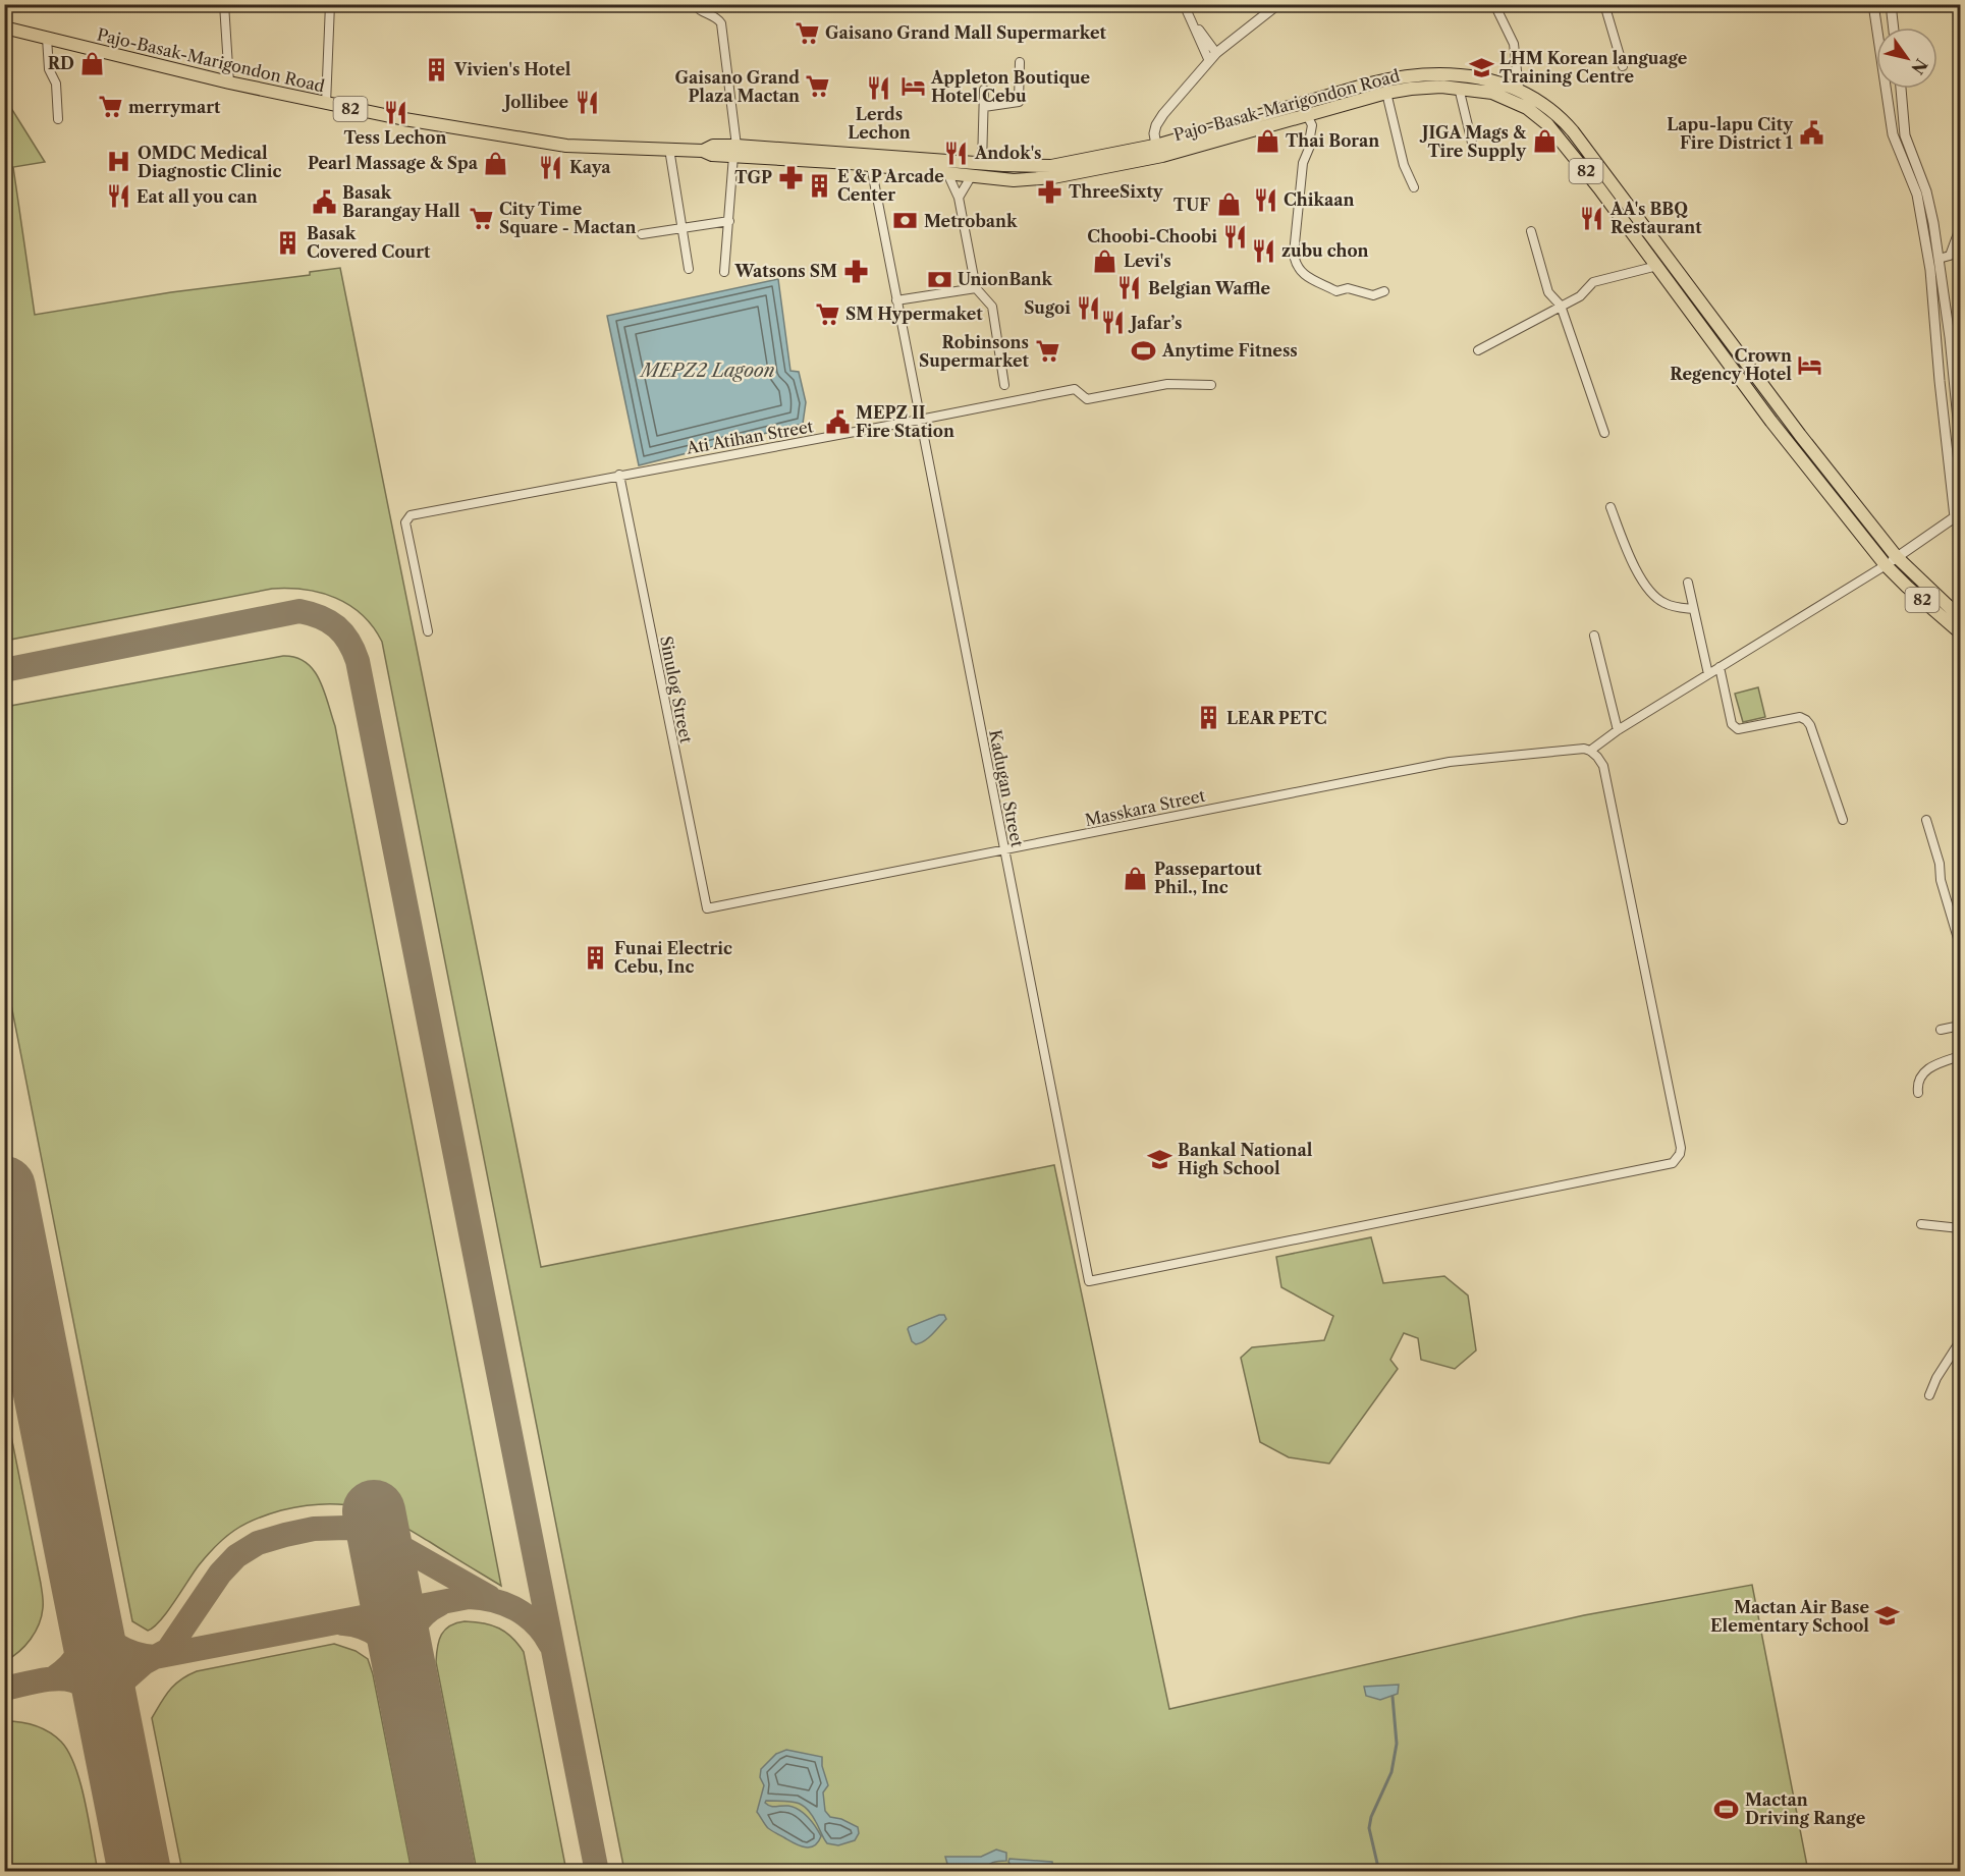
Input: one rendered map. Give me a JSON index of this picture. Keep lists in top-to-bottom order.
{
  "streets": {
    "main road": ["Pajo-Basak-Marigondon Road", "82"],
    "street": [
      "Ati Atihan Street",
      "Sinulog Street",
      "Kadugan Street",
      "Masskara Street"
    ]
  },
  "crossings": [
    ["Pajo-Basak-Marigondon Road", "Kadugan Street"],
    ["Ati Atihan Street", "Sinulog Street"],
    ["Ati Atihan Street", "Kadugan Street"],
    ["Sinulog Street", "Masskara Street"],
    ["Kadugan Street", "Masskara Street"]
  ],
  "water": ["MEPZ2 Lagoon"],
  "places": {
    "supermarket": [
      "Gaisano Grand Mall Supermarket",
      "Gaisano Grand Plaza Mactan",
      "merrymart",
      "City Time Square - Mactan",
      "SM Hypermaket",
      "Robinsons Supermarket"
    ],
    "shop": [
      "RD",
      "Thai Boran",
      "JIGA Mags & Tire Supply",
      "Pearl Massage & Spa",
      "TUF",
      "Levi's",
      "Passepartout Phil., Inc"
    ],
    "school or university": ["LHM Korean language Training Centre", "Bankal National High School", "Mactan Air Base Elementary School"],
    "building": [
      "Vivien's Hotel",
      "E & P Arcade Center",
      "Basak Covered Court",
      "LEAR PETC",
      "Funai Electric Cebu, Inc"
    ],
    "hotel": ["Appleton Boutique Hotel Cebu", "Crown Regency Hotel"],
    "restaurant": [
      "Lerds Lechon",
      "Jollibee",
      "Tess Lechon",
      "Andok's",
      "Kaya",
      "Eat all you can",
      "Chikaan",
      "AA's BBQ Restaurant",
      "Choobi-Choobi",
      "zubu chon",
      "Belgian Waffle",
      "Sugoi",
      "Jafar’s"
    ],
    "public building": ["Lapu-lapu City Fire District 1", "Basak Barangay Hall", "MEPZ II Fire Station"],
    "hospital": ["OMDC Medical Diagnostic Clinic"],
    "pharmacy": ["TGP", "ThreeSixty", "Watsons SM"],
    "bank": ["Metrobank", "UnionBank"],
    "sports": ["Anytime Fitness", "Mactan Driving Range"]
  },
  "north": "bottom right"
}
